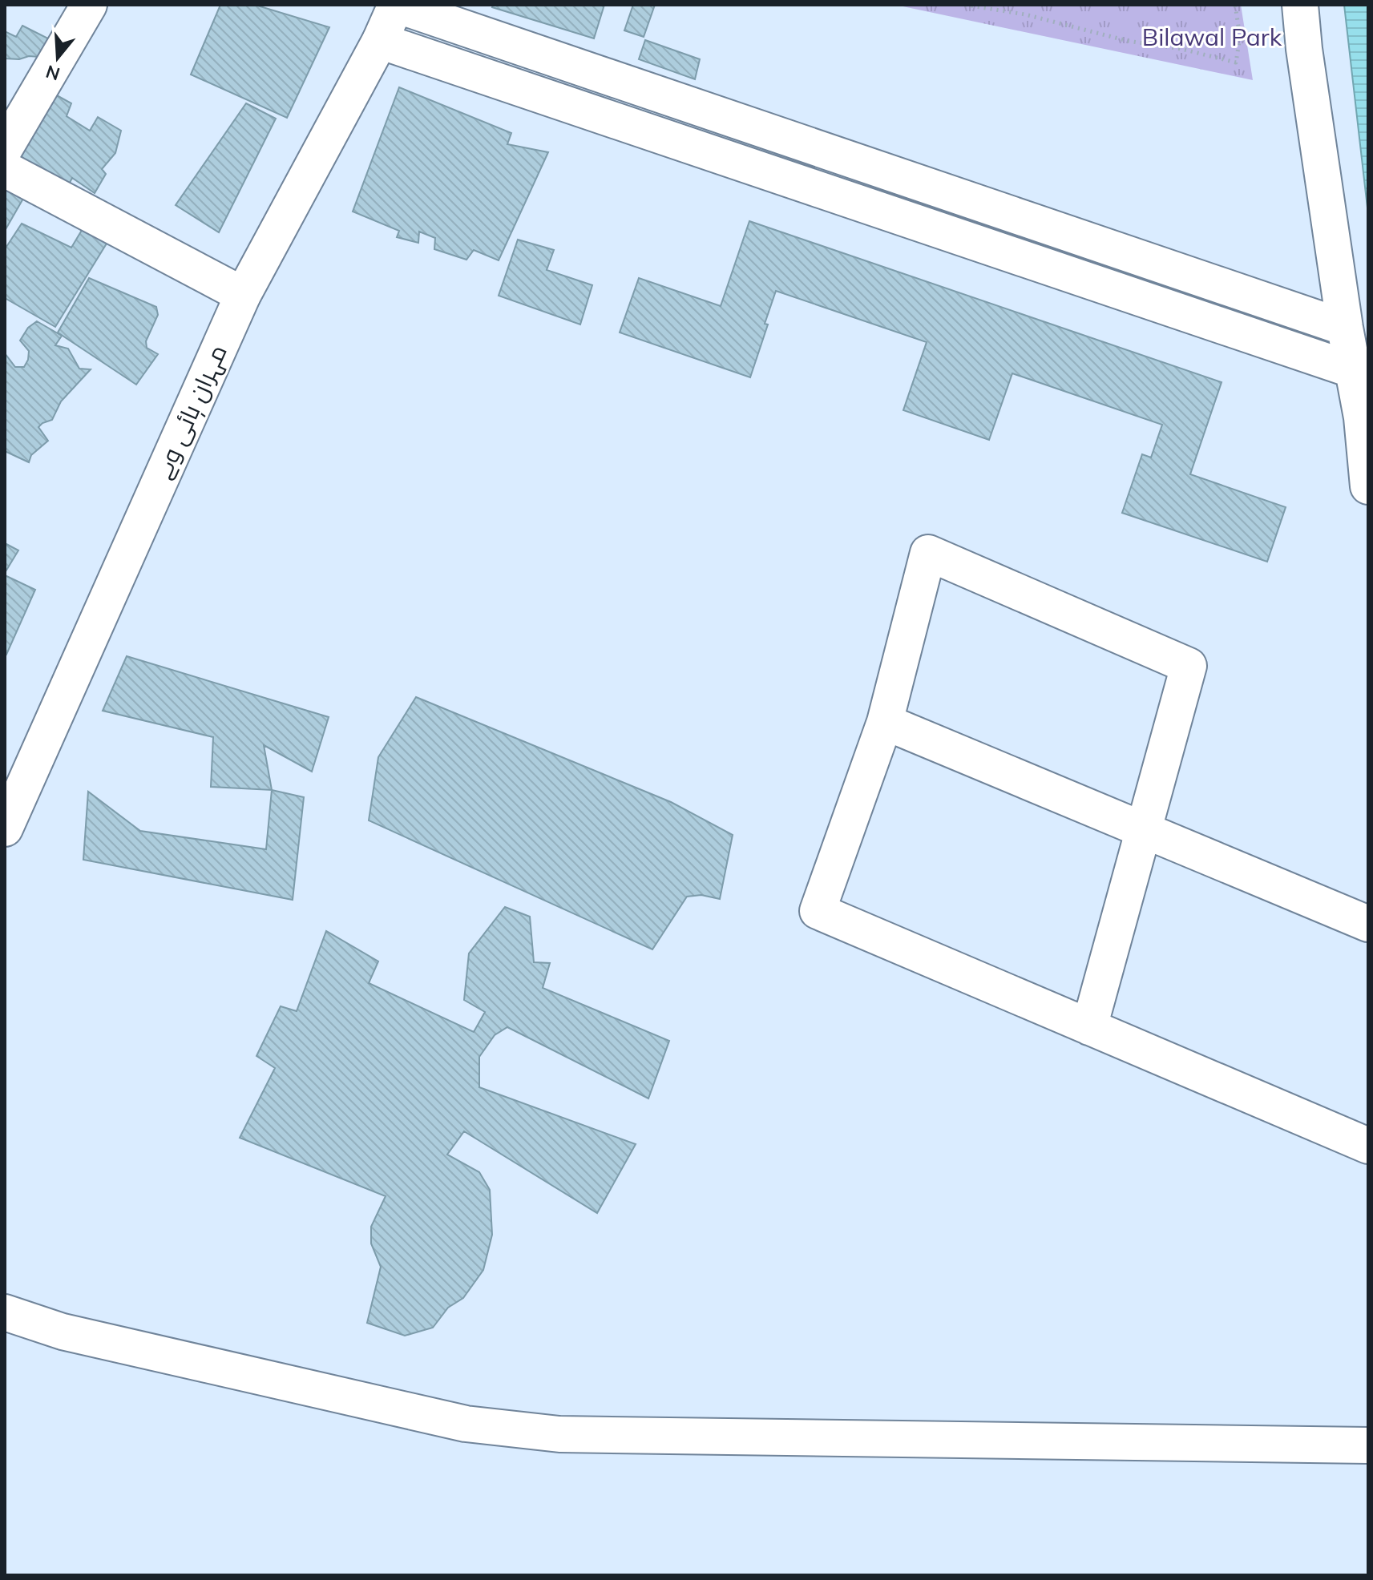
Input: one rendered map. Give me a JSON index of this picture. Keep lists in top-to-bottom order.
{
  "streets": {
    "street": ["مہران ہائی وے"]
  },
  "parks": ["Bilawal Park"],
  "north": "bottom"
}
